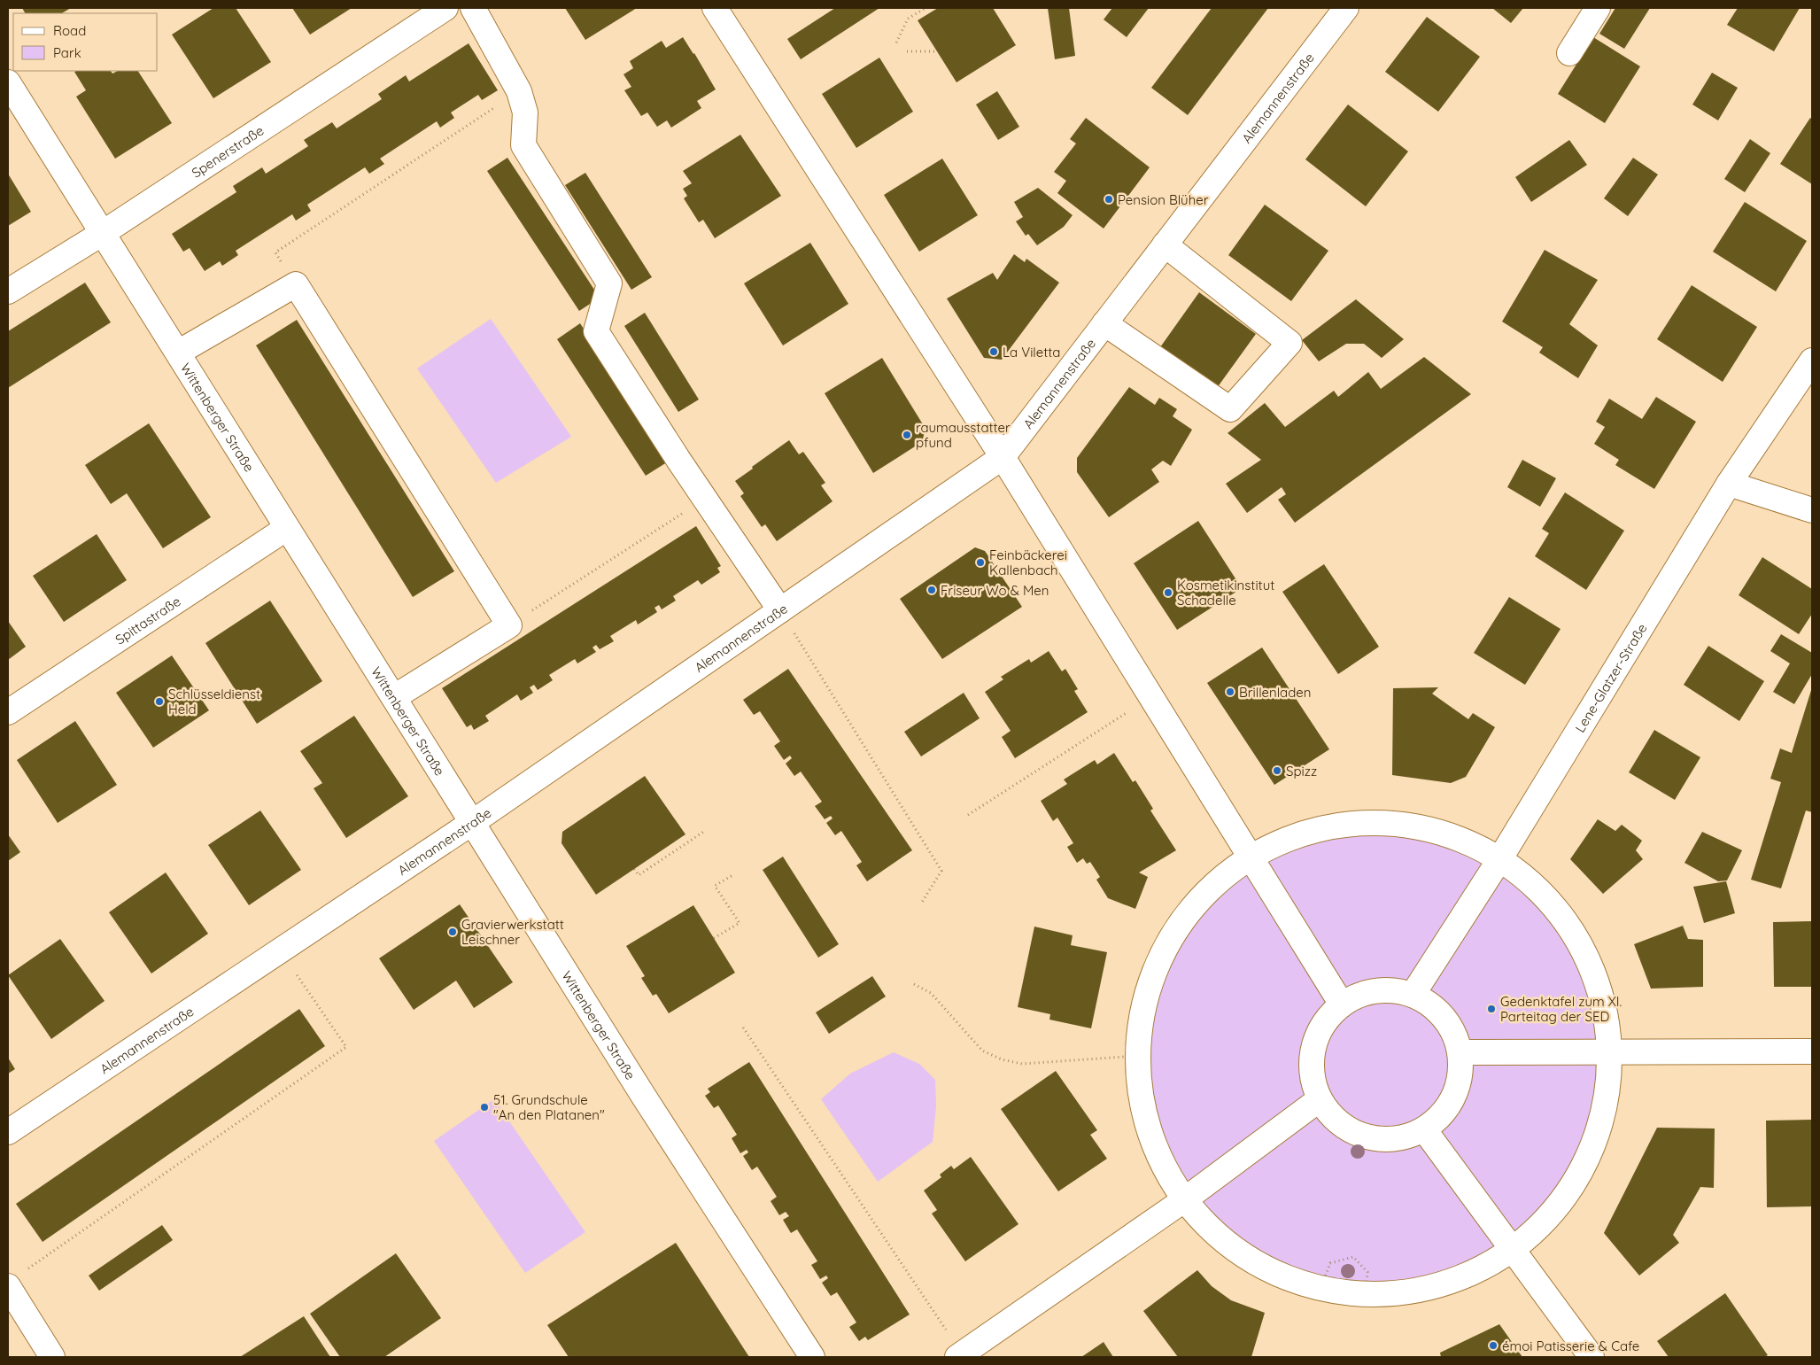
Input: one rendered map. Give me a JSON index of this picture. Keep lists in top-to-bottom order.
{
  "streets": {
    "street": [
      "Alemannenstraße",
      "Spenerstraße",
      "Wittenberger Straße",
      "Spittastraße",
      "Lene-Glatzer-Straße"
    ]
  },
  "crossings": [
    ["Alemannenstraße", "Wittenberger Straße"],
    ["Spenerstraße", "Wittenberger Straße"],
    ["Wittenberger Straße", "Spittastraße"]
  ],
  "places": [
    "Pension Blüher",
    "La Viletta",
    "raumausstatter pfund",
    "Feinbäckerei Kallenbach",
    "Friseur Wo & Men",
    "Kosmetikinstitut Schadelle",
    "Brillenladen",
    "Schlüsseldienst Held",
    "Spizz",
    "Gravierwerkstatt Leischner",
    "Gedenktafel zum XI. Parteitag der SED",
    "51. Grundschule \"An den Platanen\"",
    "émoi Patisserie & Cafe"
  ],
  "legend": ["Road", "Park"]
}
